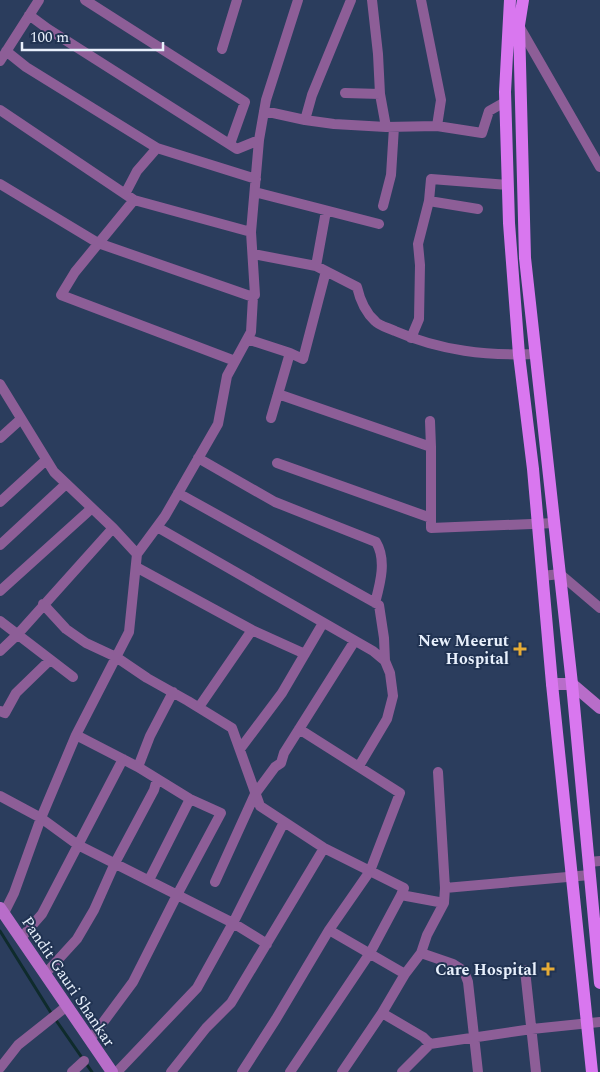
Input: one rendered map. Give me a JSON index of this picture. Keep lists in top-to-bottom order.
{
  "streets": {
    "street": ["Pandit Gauri Shankar"]
  },
  "places": {
    "health": ["New Meerut Hospital", "Care Hospital"]
  },
  "scale_bar": "100 m"
}
